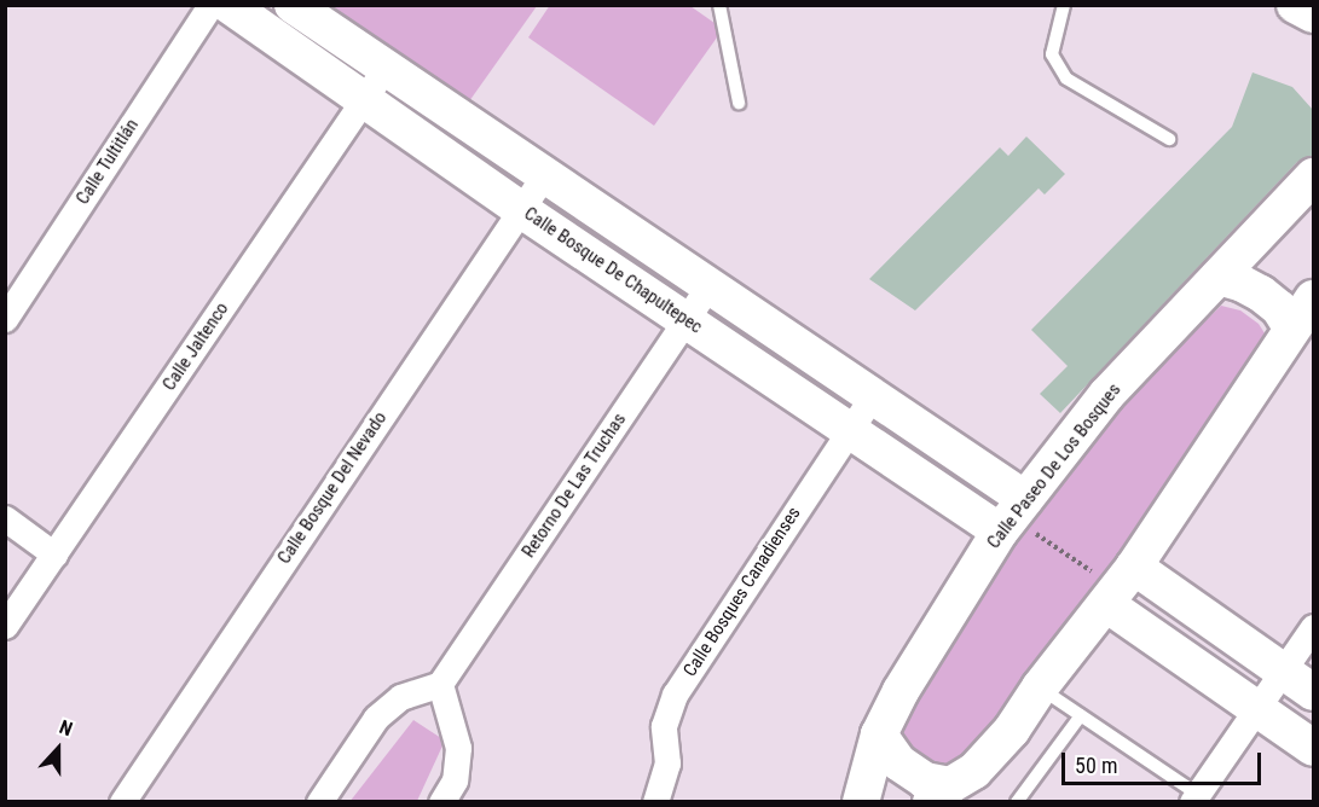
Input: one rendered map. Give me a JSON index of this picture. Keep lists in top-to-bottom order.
{
  "streets": {
    "street": [
      "Calle Tultitlán",
      "Calle Bosque De Chapultepec",
      "Calle Jaltenco",
      "Calle Paseo De Los Bosques",
      "Retorno De Las Truchas",
      "Calle Bosque Del Nevado",
      "Calle Bosques Canadienses"
    ]
  },
  "crossings": [
    ["Calle Bosque De Chapultepec", "Calle Jaltenco"],
    ["Calle Bosque De Chapultepec", "Calle Paseo De Los Bosques"],
    ["Calle Bosque De Chapultepec", "Retorno De Las Truchas"],
    ["Calle Bosque De Chapultepec", "Calle Bosque Del Nevado"],
    ["Calle Bosque De Chapultepec", "Calle Bosques Canadienses"]
  ],
  "scale_bar": "50 m",
  "north": "top"
}
